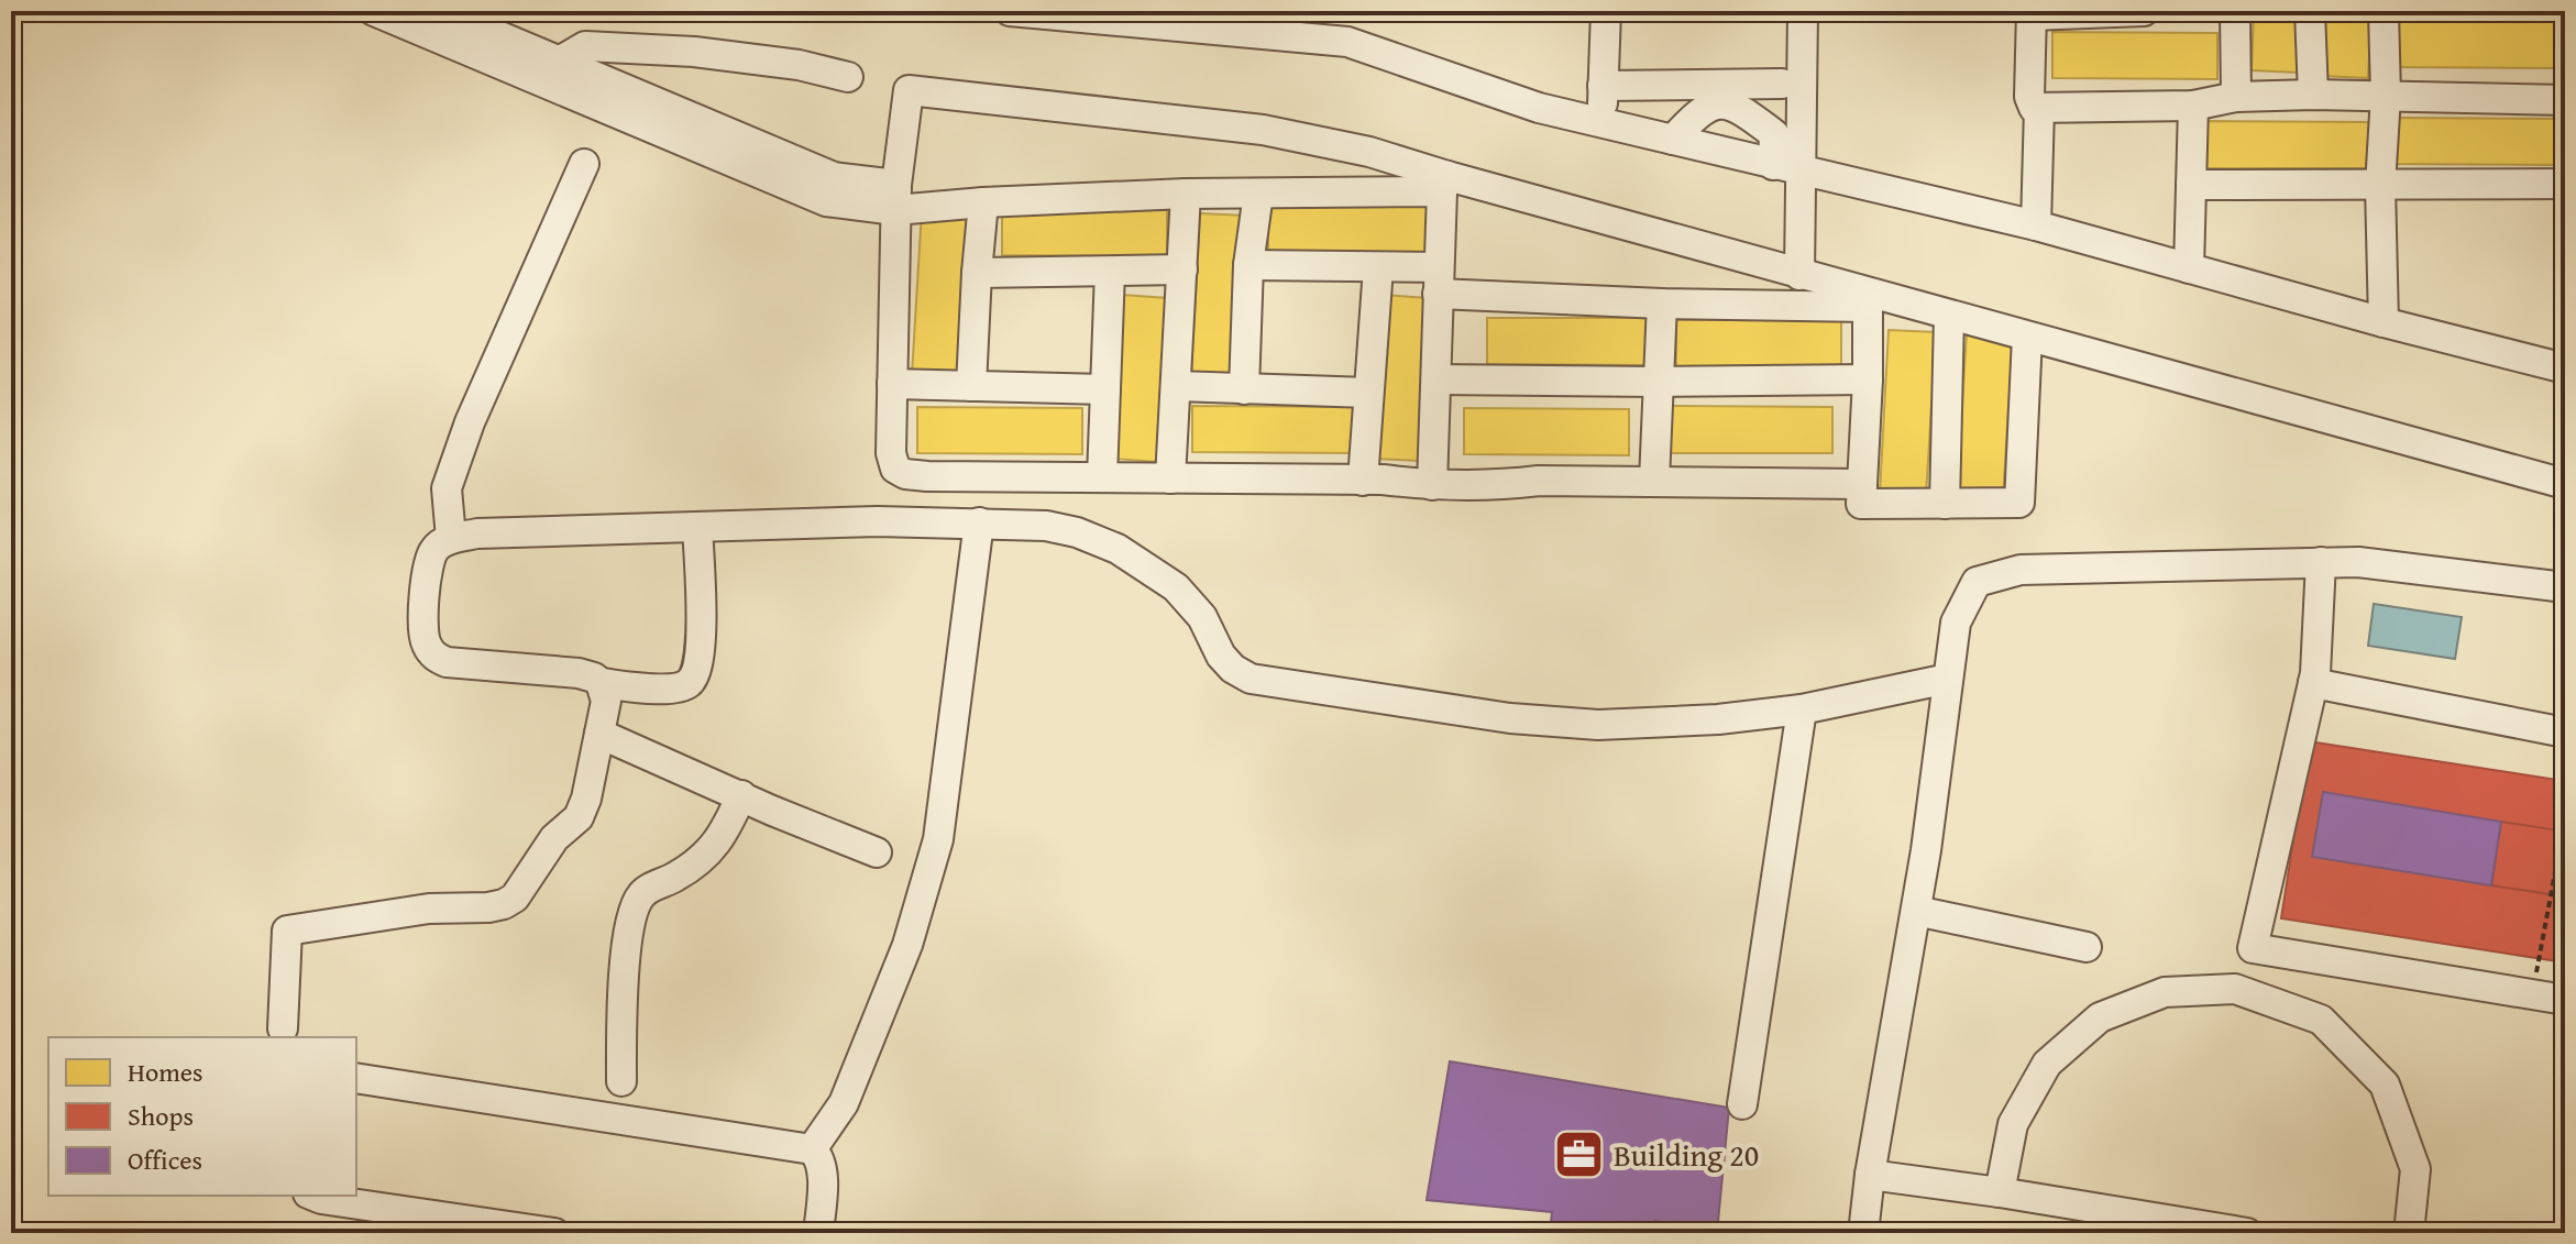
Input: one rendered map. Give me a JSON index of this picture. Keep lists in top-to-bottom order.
{
  "places": {
    "office": ["Building 20"]
  },
  "legend": ["Homes", "Shops", "Offices"]
}
